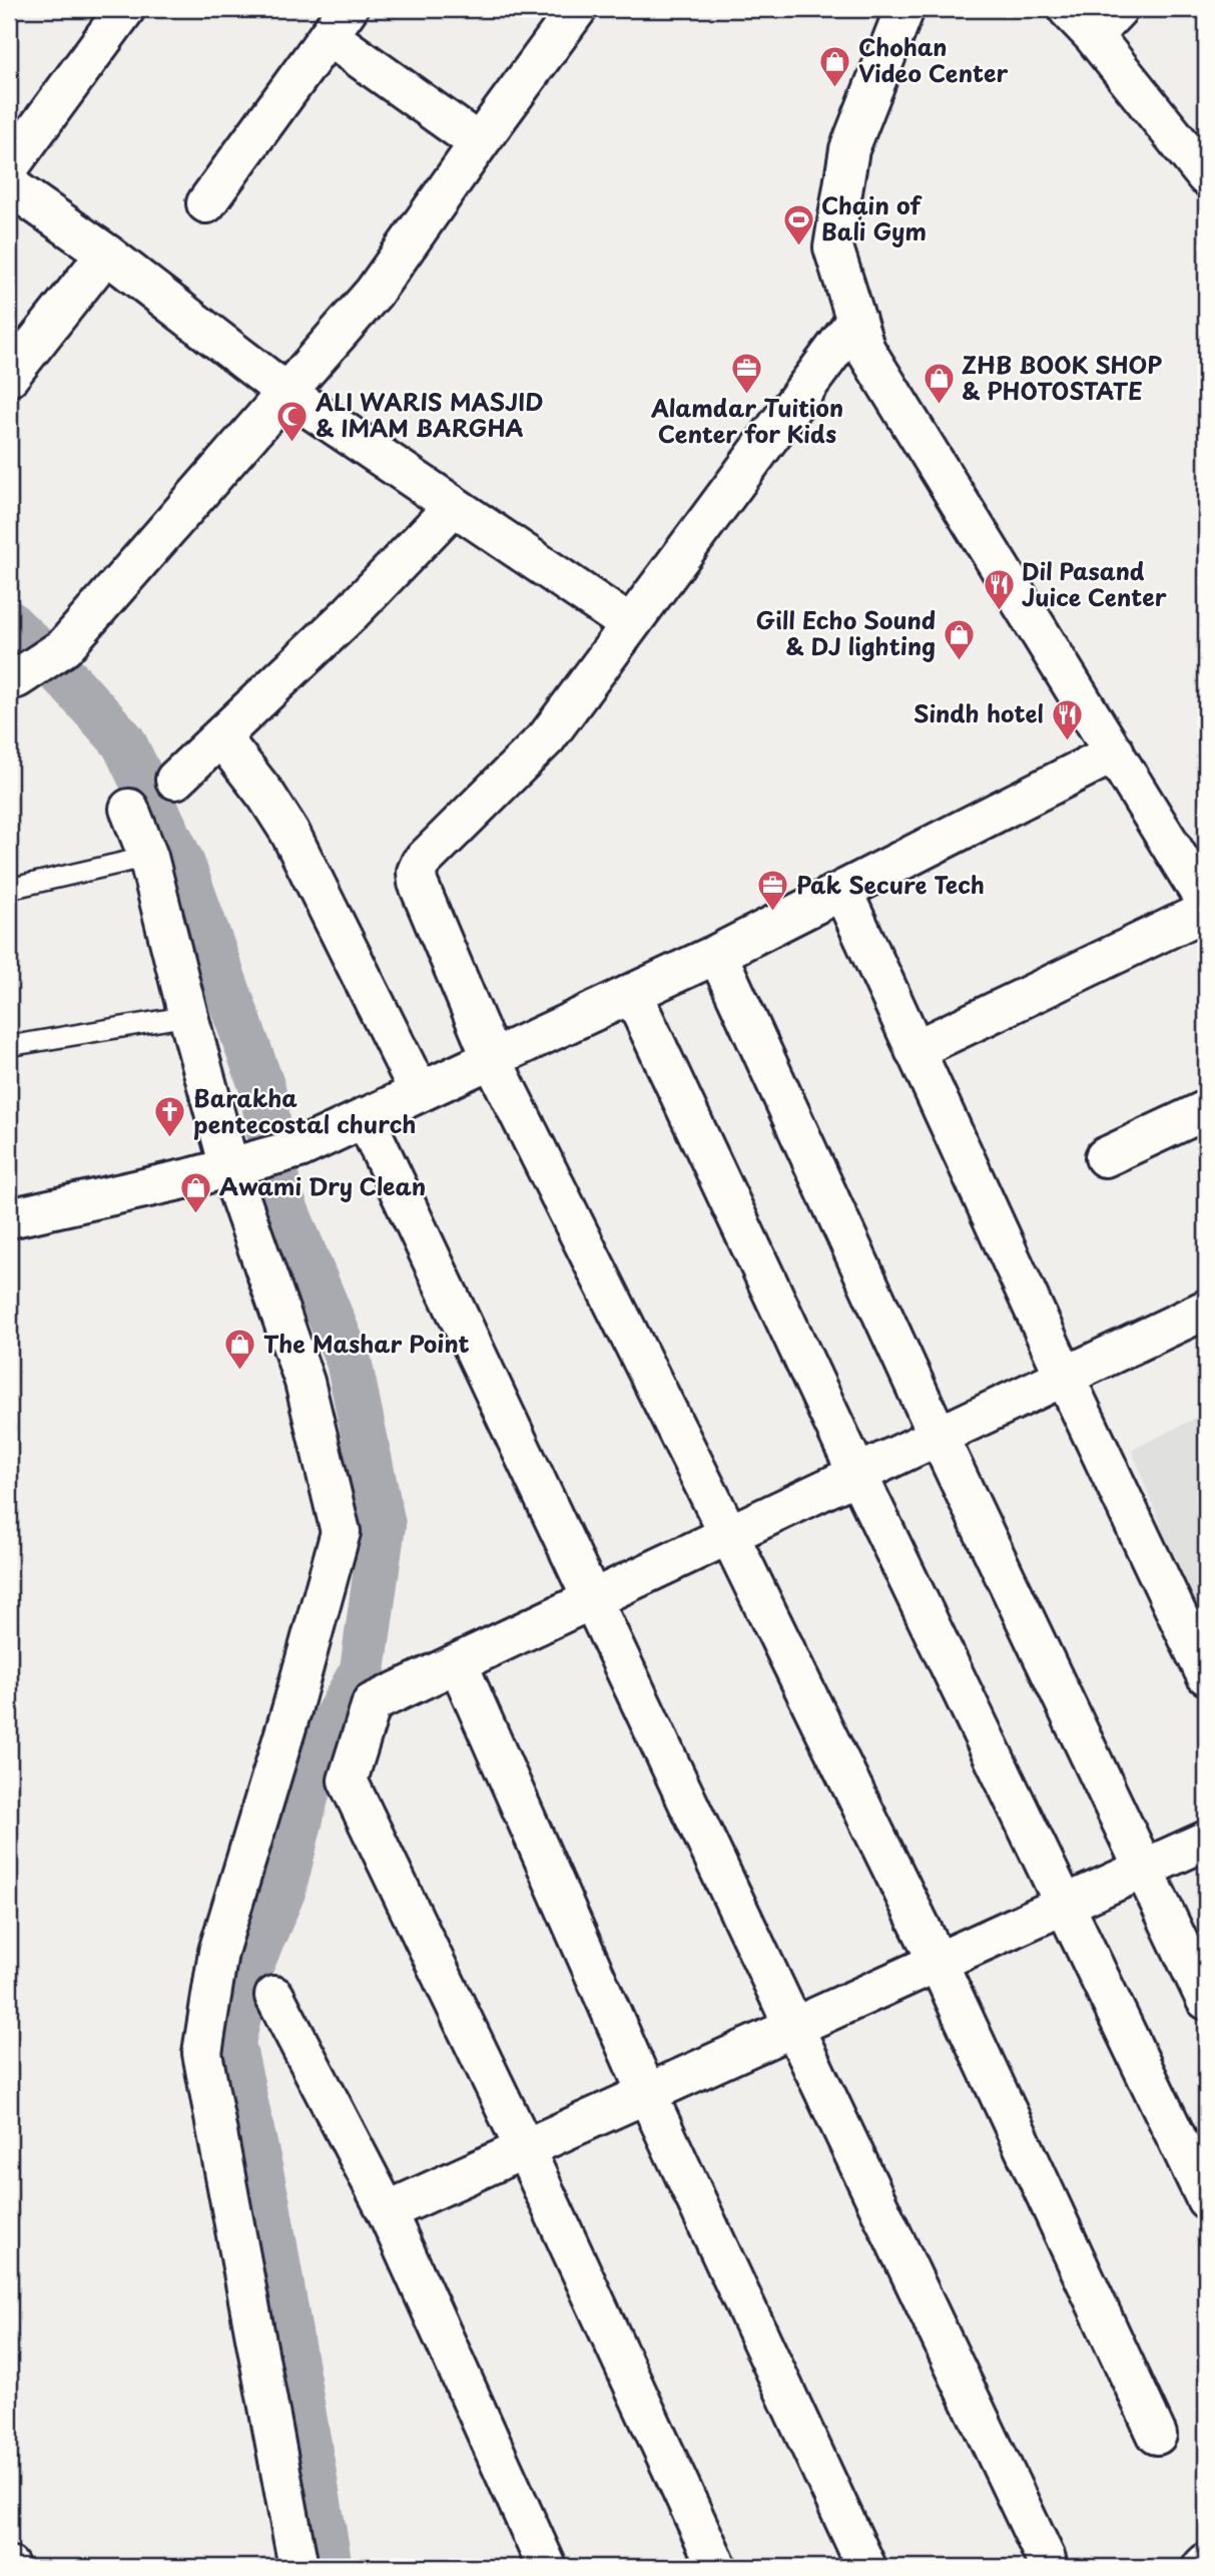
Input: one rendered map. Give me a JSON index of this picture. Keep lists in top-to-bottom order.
{
  "places": {
    "shop": [
      "Chohan Video Center",
      "ZHB BOOK SHOP & PHOTOSTATE",
      "Gill Echo Sound & DJ lighting",
      "Awami Dry Clean",
      "The Mashar Point"
    ],
    "sports": ["Chain of Bali Gym"],
    "office": ["Alamdar Tuition Center for Kids", "Pak Secure Tech"],
    "mosque": ["ALI WARIS MASJID & IMAM BARGHA"],
    "restaurant": ["Dil Pasand Juice Center", "Sindh hotel"],
    "church": ["Barakha pentecostal church"]
  }
}
